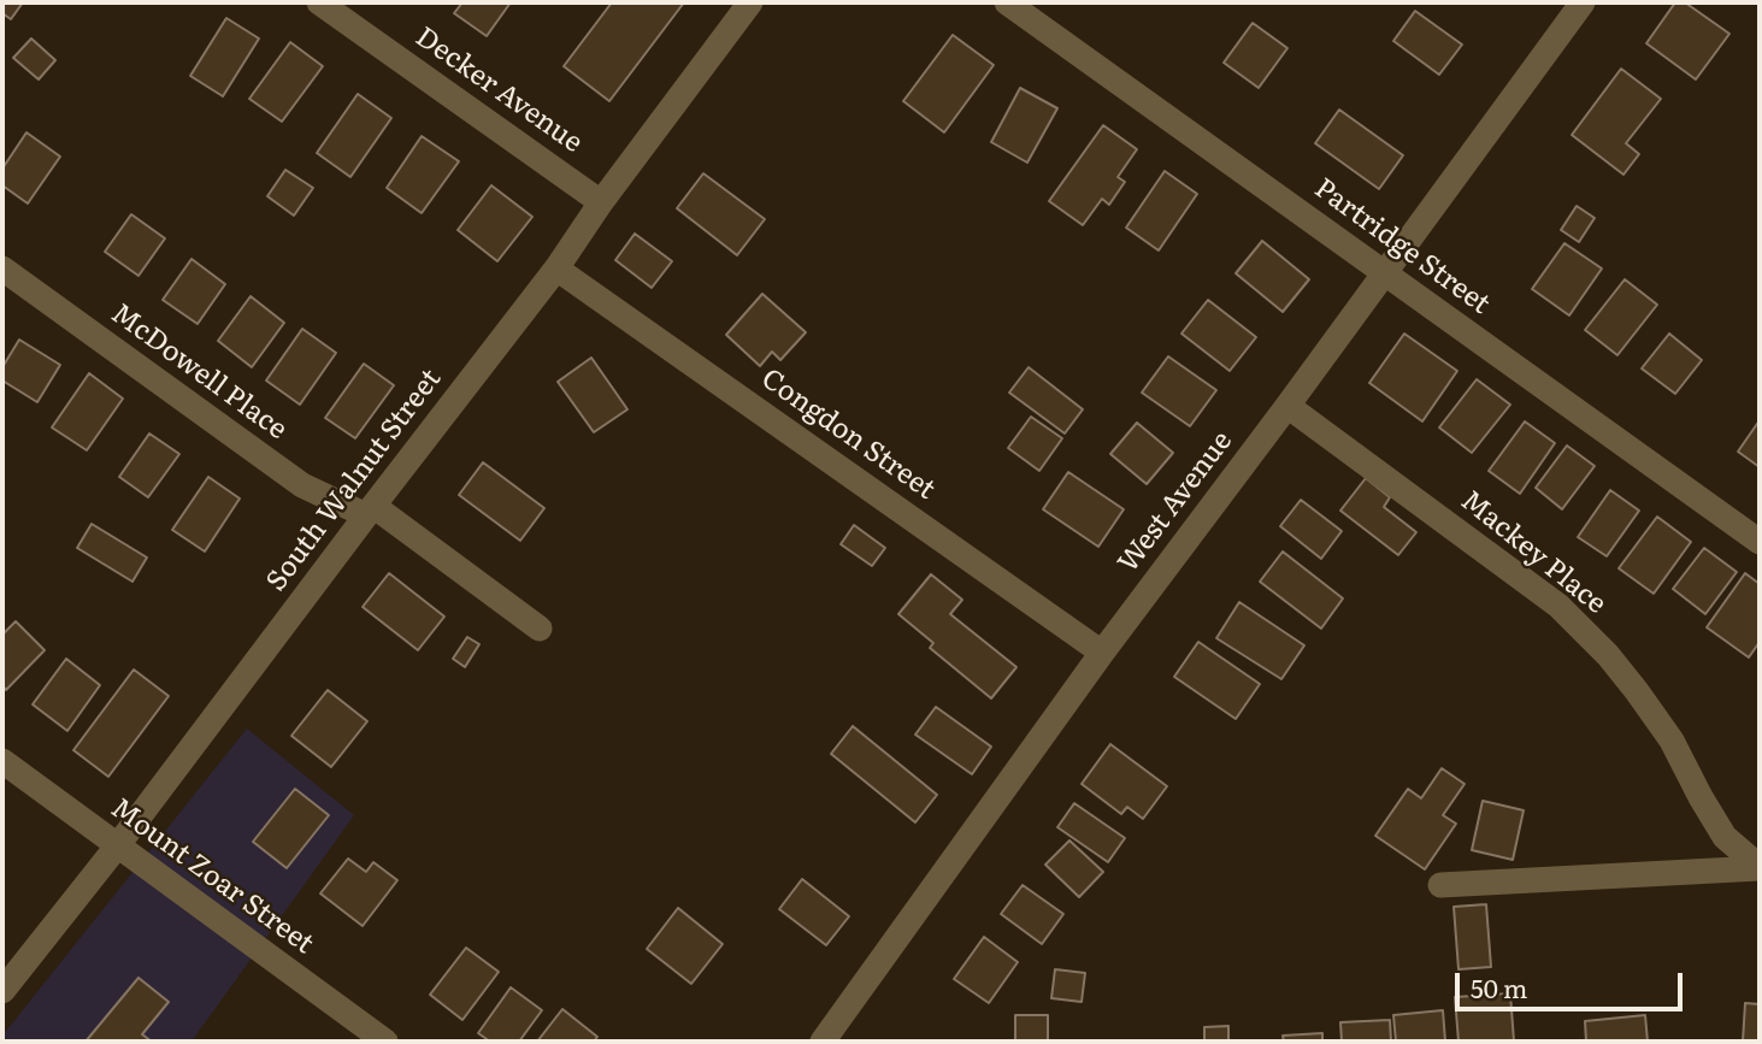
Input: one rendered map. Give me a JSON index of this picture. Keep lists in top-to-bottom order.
{
  "streets": {
    "street": [
      "Decker Avenue",
      "Partridge Street",
      "McDowell Place",
      "Congdon Street",
      "South Walnut Street",
      "West Avenue",
      "Mackey Place",
      "Mount Zoar Street"
    ]
  },
  "crossings": [
    ["Decker Avenue", "South Walnut Street"],
    ["Partridge Street", "West Avenue"],
    ["McDowell Place", "South Walnut Street"],
    ["Congdon Street", "South Walnut Street"],
    ["Congdon Street", "West Avenue"],
    ["South Walnut Street", "Mount Zoar Street"],
    ["West Avenue", "Mackey Place"]
  ],
  "scale_bar": "50 m"
}
